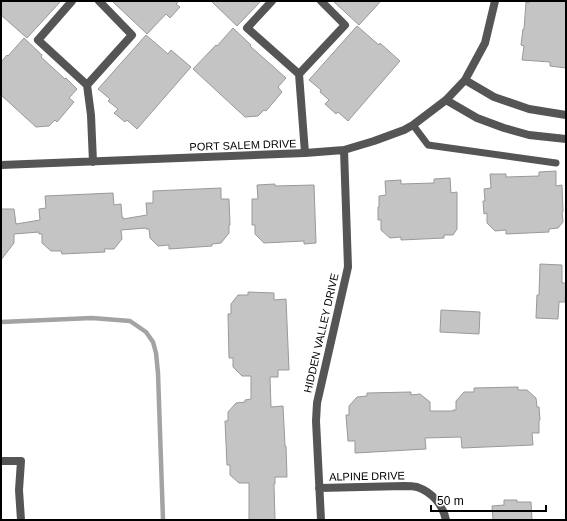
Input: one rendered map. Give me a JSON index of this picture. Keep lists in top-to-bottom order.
{
  "streets": {
    "street": ["PORT SALEM DRIVE", "HIDDEN VALLEY DRIVE", "ALPINE DRIVE"]
  },
  "crossings": [
    ["PORT SALEM DRIVE", "HIDDEN VALLEY DRIVE"],
    ["HIDDEN VALLEY DRIVE", "ALPINE DRIVE"]
  ],
  "scale_bar": "50 m"
}
